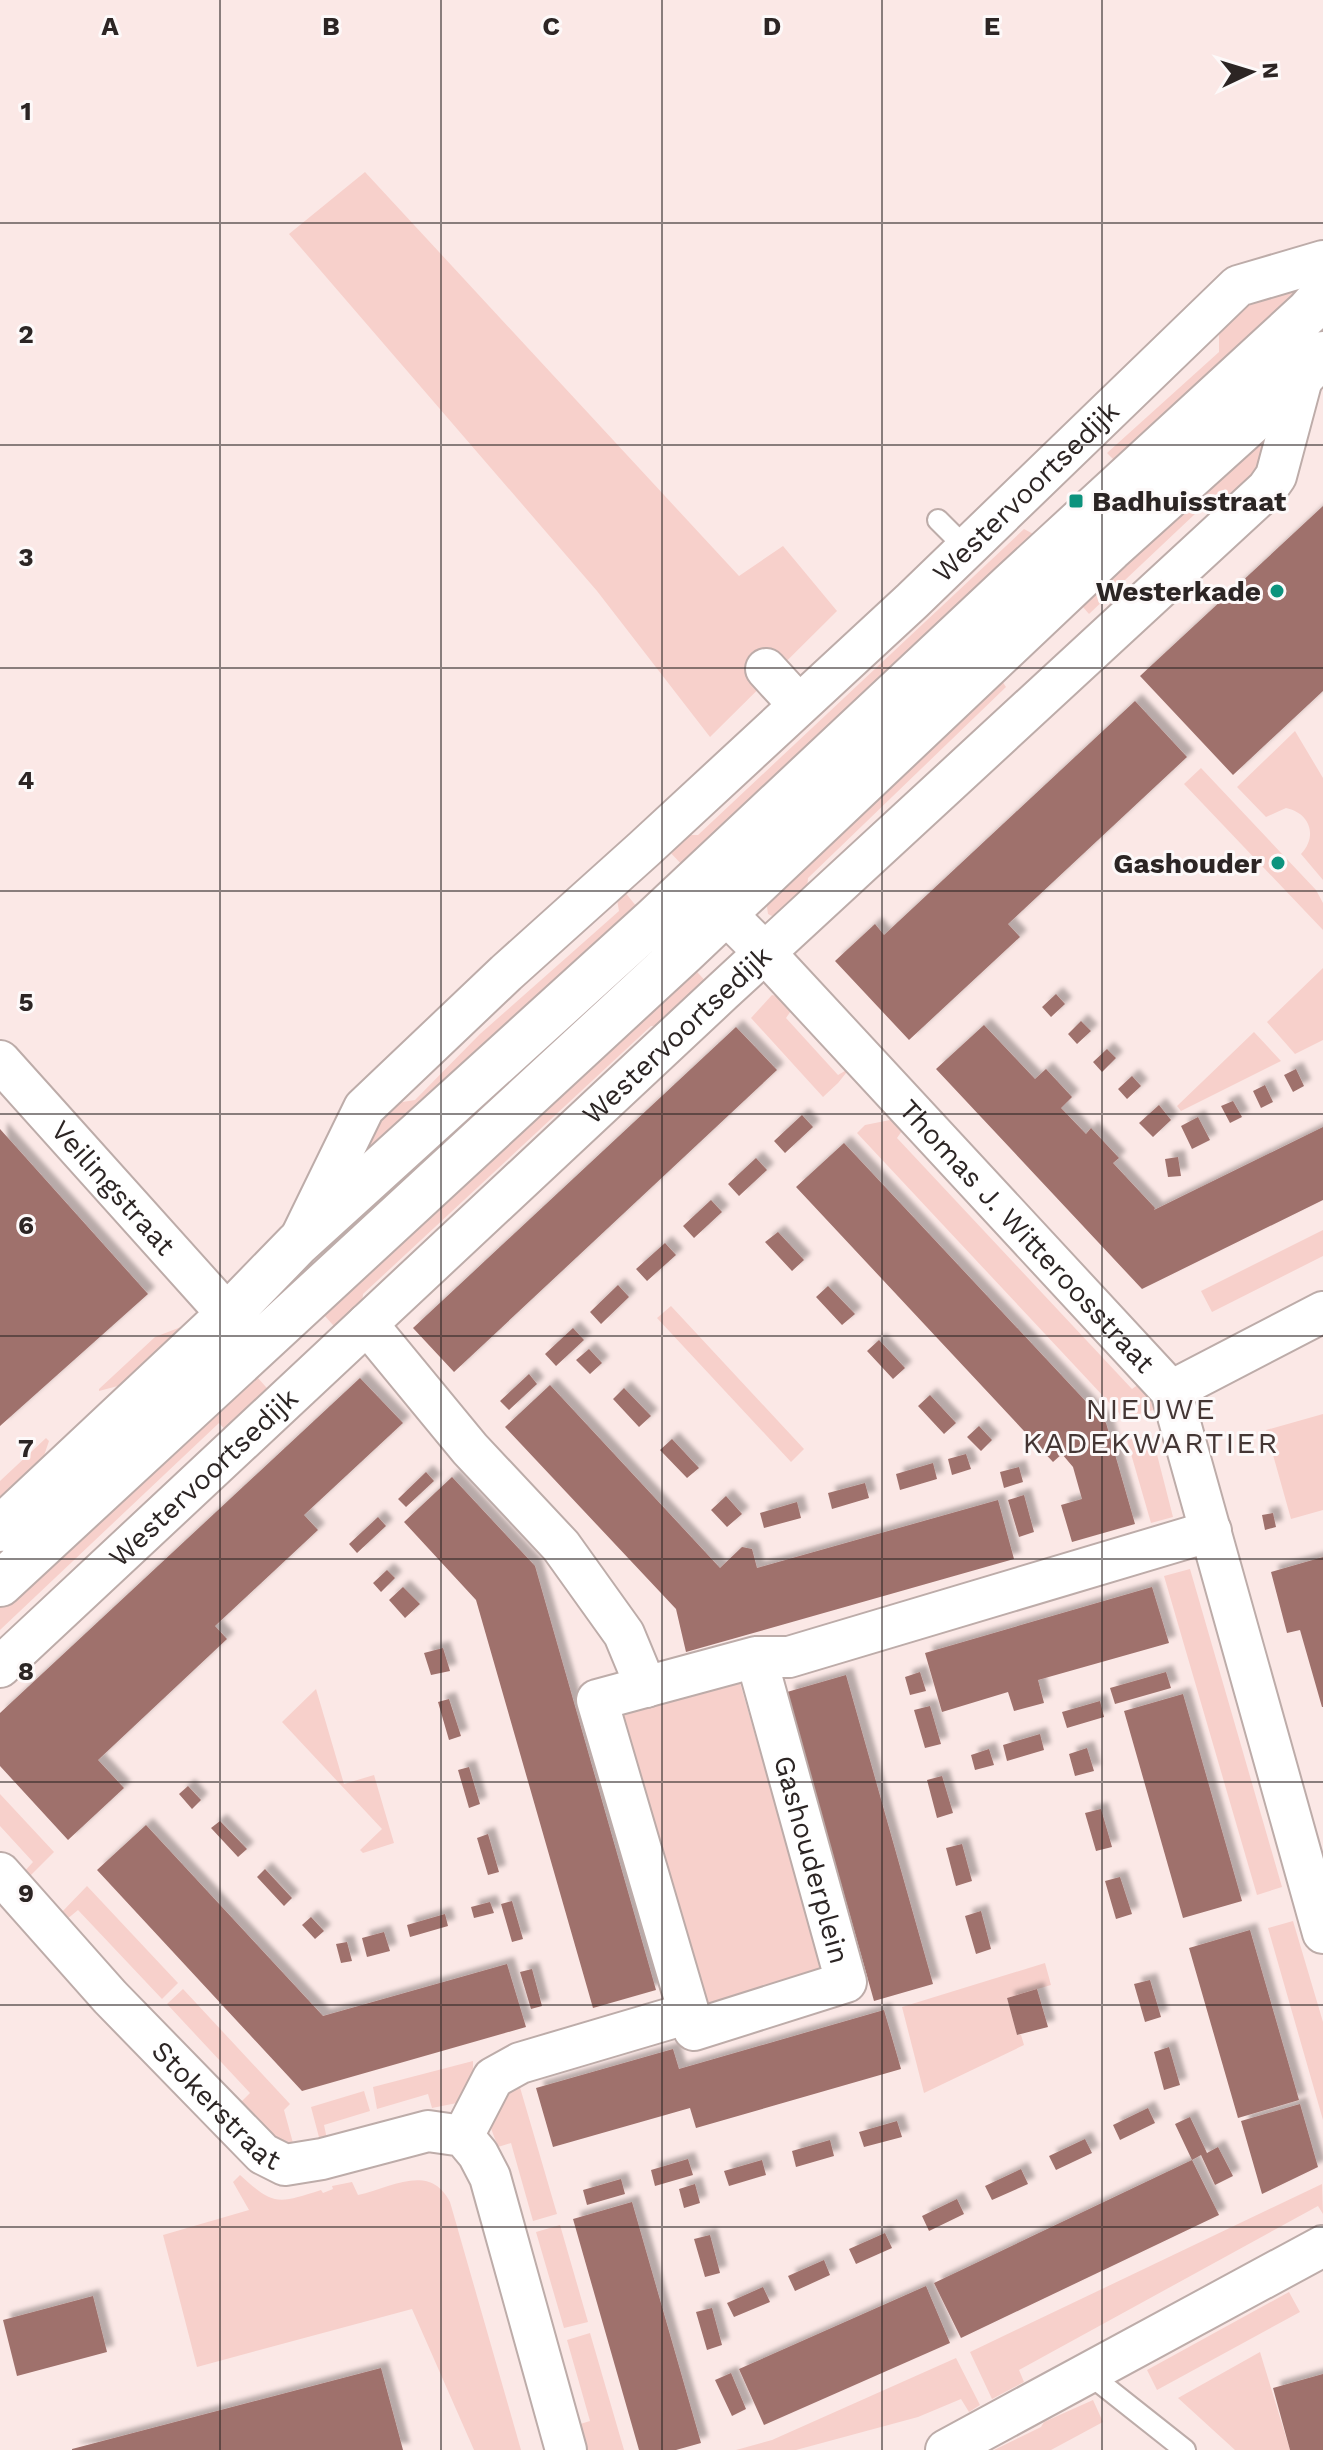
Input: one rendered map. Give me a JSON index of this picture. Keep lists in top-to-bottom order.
{
  "streets": {
    "main road": ["Westervoortsedijk"],
    "street": [
      "Veilingstraat",
      "Thomas J. Witteroosstraat",
      "Gashouderplein",
      "Stokerstraat"
    ]
  },
  "crossings": [
    ["Westervoortsedijk", "Veilingstraat"],
    ["Westervoortsedijk", "Thomas J. Witteroosstraat"]
  ],
  "districts": ["NIEUWE KADEKWARTIER"],
  "places": {
    "transit": ["Badhuisstraat"],
    "other": ["Westerkade", "Gashouder"]
  },
  "north": "right",
  "grid": {
    "columns": [
      "A",
      "B",
      "C",
      "D",
      "E"
    ],
    "rows": [
      "1",
      "2",
      "3",
      "4",
      "5",
      "6",
      "7",
      "8",
      "9"
    ]
  }
}
